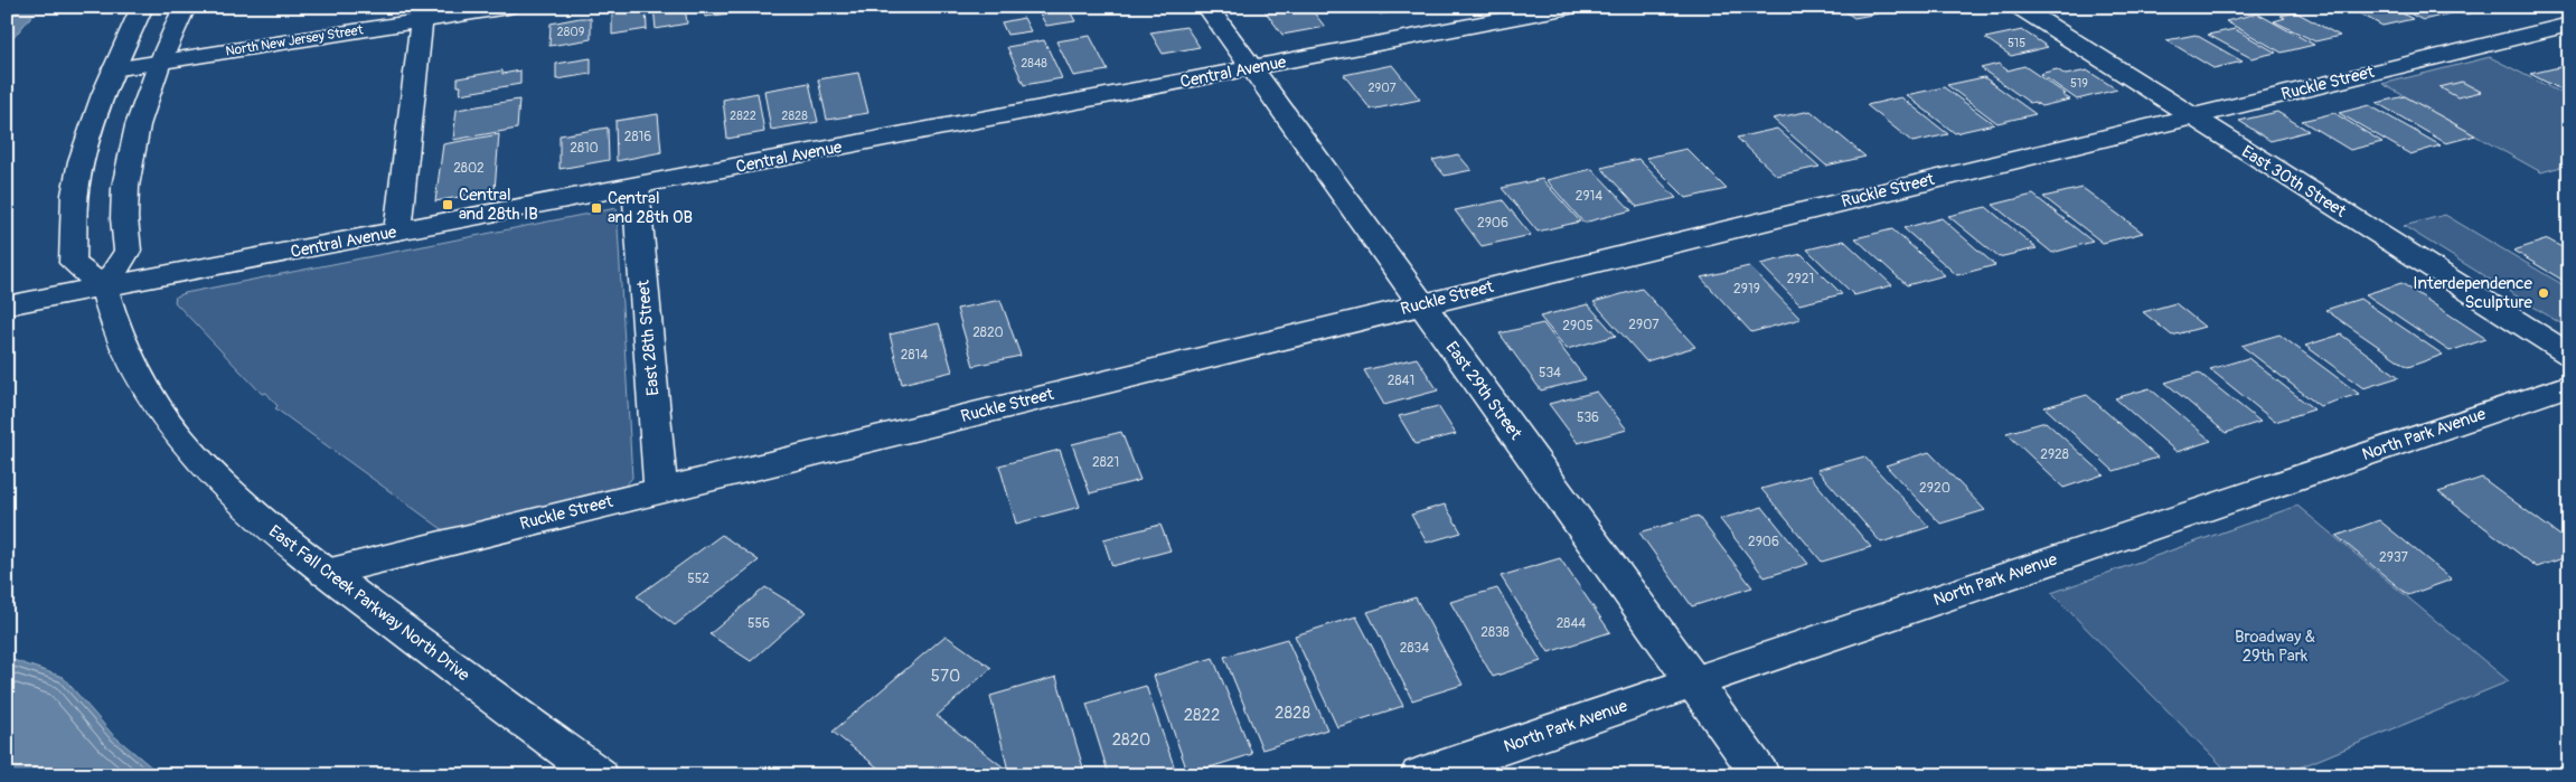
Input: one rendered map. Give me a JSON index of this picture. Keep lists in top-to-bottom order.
{
  "streets": {
    "main road": [
      "North New Jersey Street",
      "Central Avenue",
      "Ruckle Street",
      "East 30th Street",
      "East 28th Street",
      "East 29th Street",
      "North Park Avenue",
      "East Fall Creek Parkway North Drive"
    ]
  },
  "crossings": [
    ["Central Avenue", "East 28th Street"],
    ["Central Avenue", "East 29th Street"],
    ["Central Avenue", "East Fall Creek Parkway North Drive"],
    ["Ruckle Street", "East 30th Street"],
    ["Ruckle Street", "East 28th Street"],
    ["Ruckle Street", "East 29th Street"],
    ["Ruckle Street", "East Fall Creek Parkway North Drive"],
    ["East 29th Street", "North Park Avenue"]
  ],
  "parks": ["Broadway & 29th Park"],
  "places": {
    "transit": ["Central and 28th IB", "Central and 28th OB"],
    "other": ["Interdependence Sculpture"]
  },
  "house_numbers": [
    "2809",
    "515",
    "2848",
    "519",
    "2907",
    "2822",
    "2828",
    "2816",
    "2810",
    "2802",
    "2914",
    "2906",
    "2921",
    "2919",
    "2907",
    "2905",
    "2820",
    "2814",
    "534",
    "2841",
    "536",
    "2928",
    "2821",
    "2920",
    "2906",
    "2937",
    "552",
    "556",
    "2844",
    "2838",
    "2834",
    "570",
    "2828",
    "2822",
    "2820"
  ]
}
